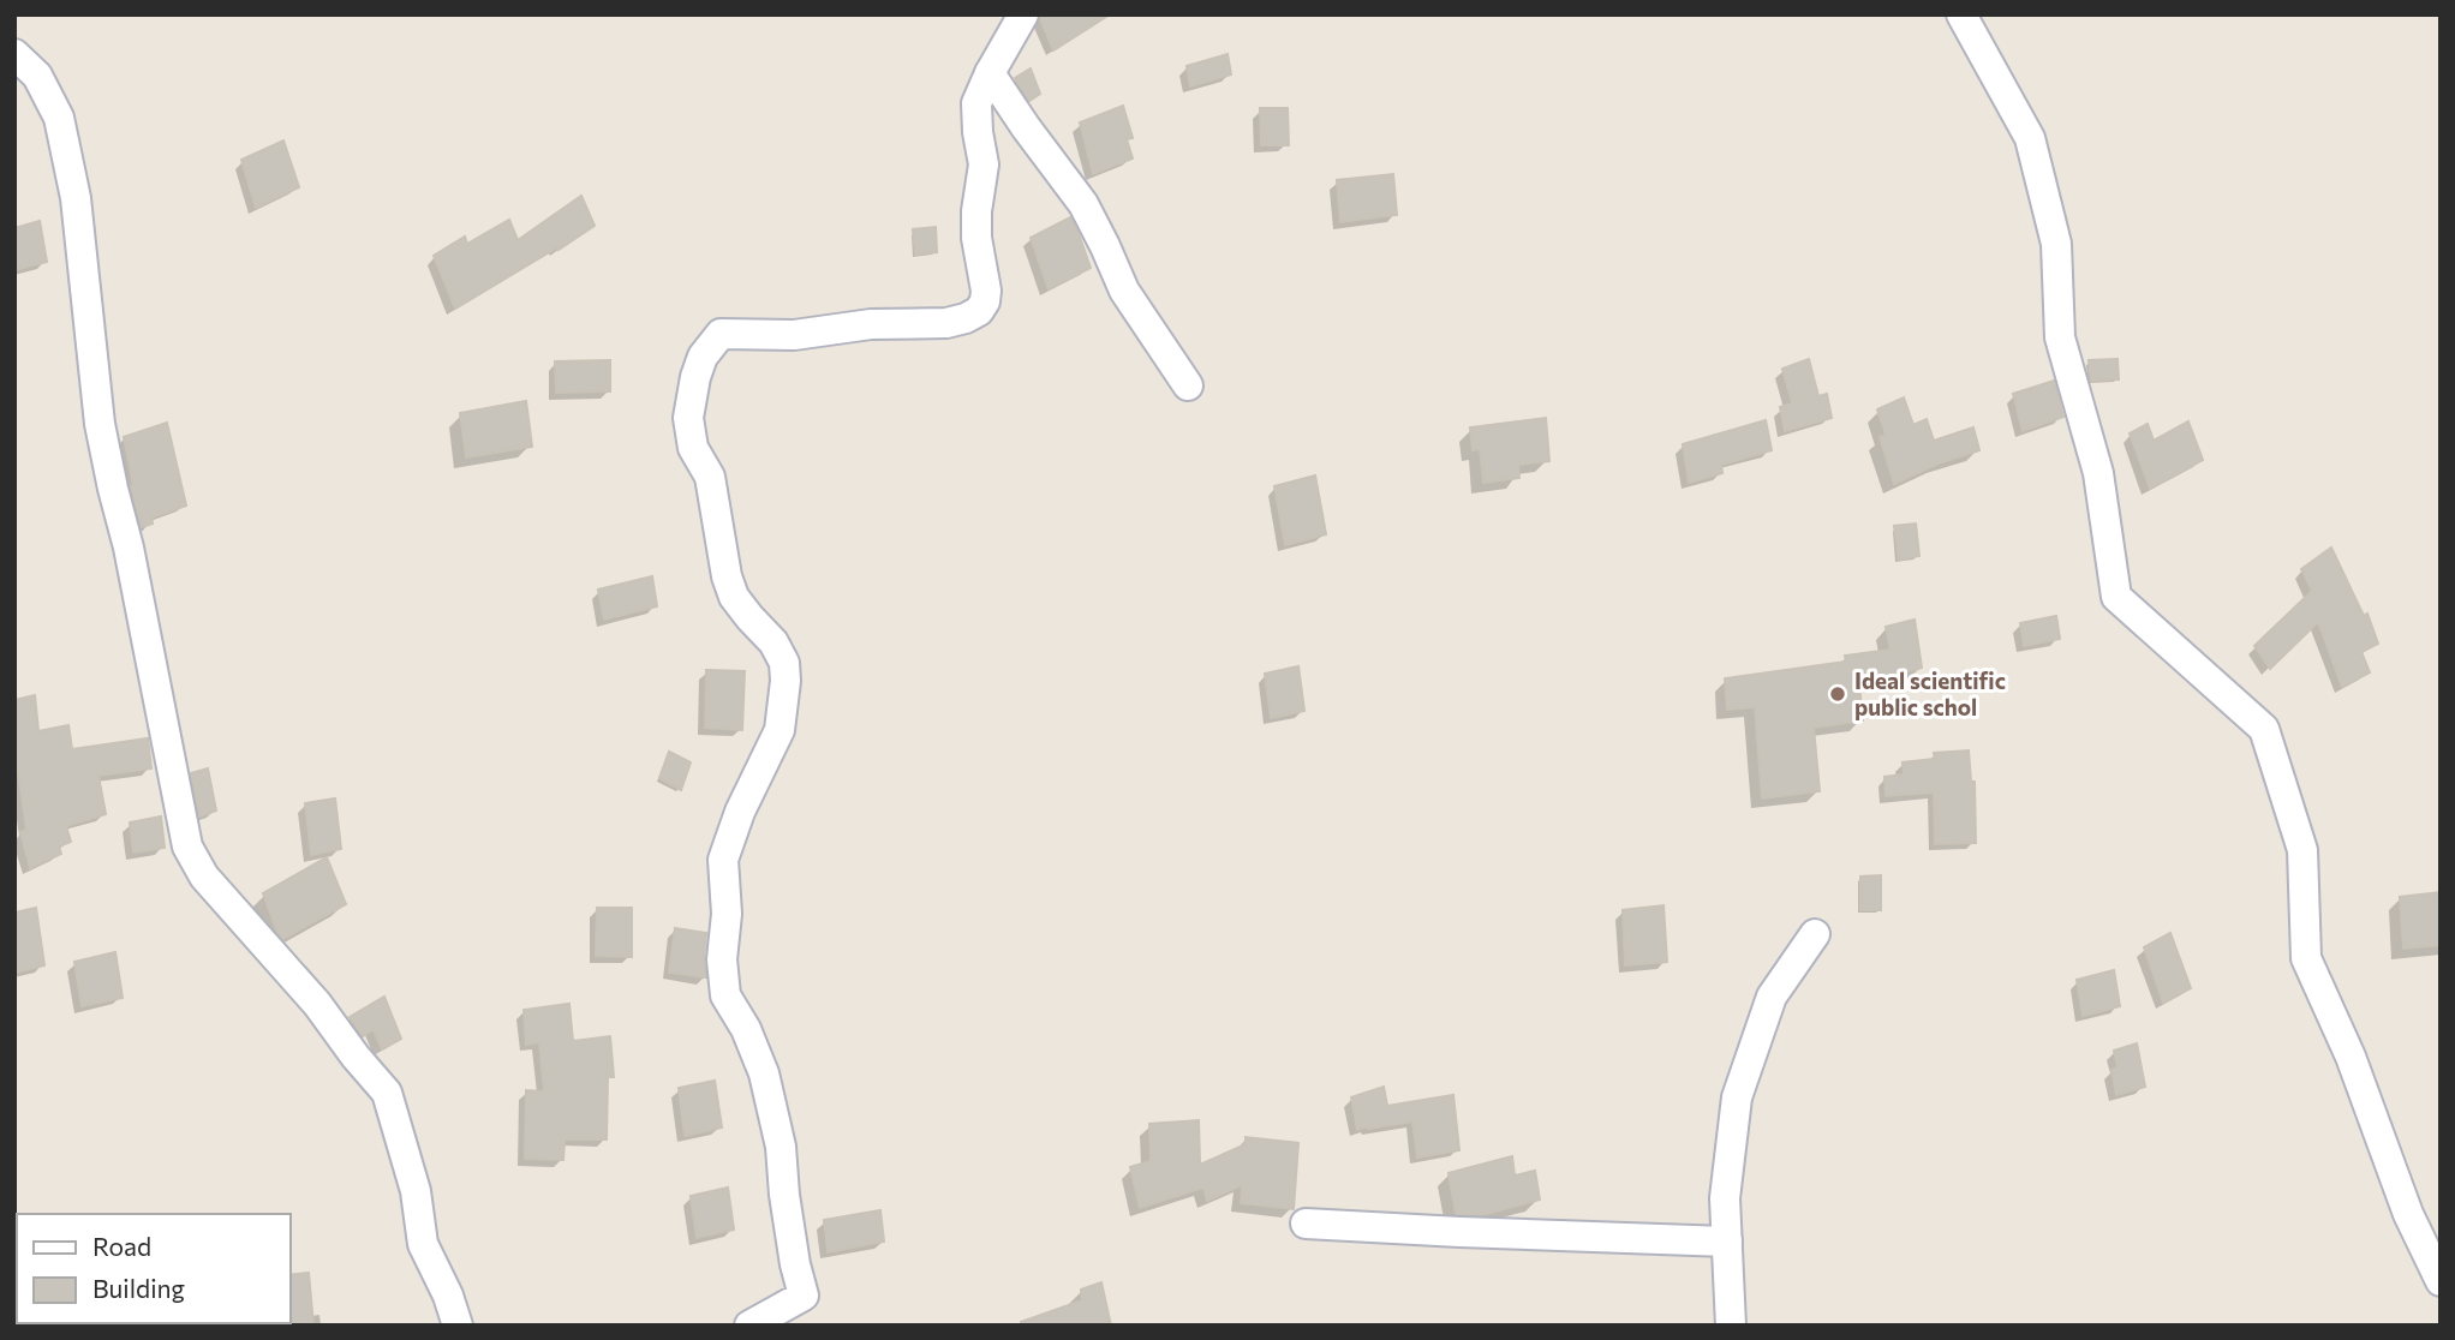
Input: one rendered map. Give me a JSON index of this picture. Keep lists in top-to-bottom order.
{
  "places": ["Ideal scientific public schol"],
  "legend": ["Road", "Building"]
}
